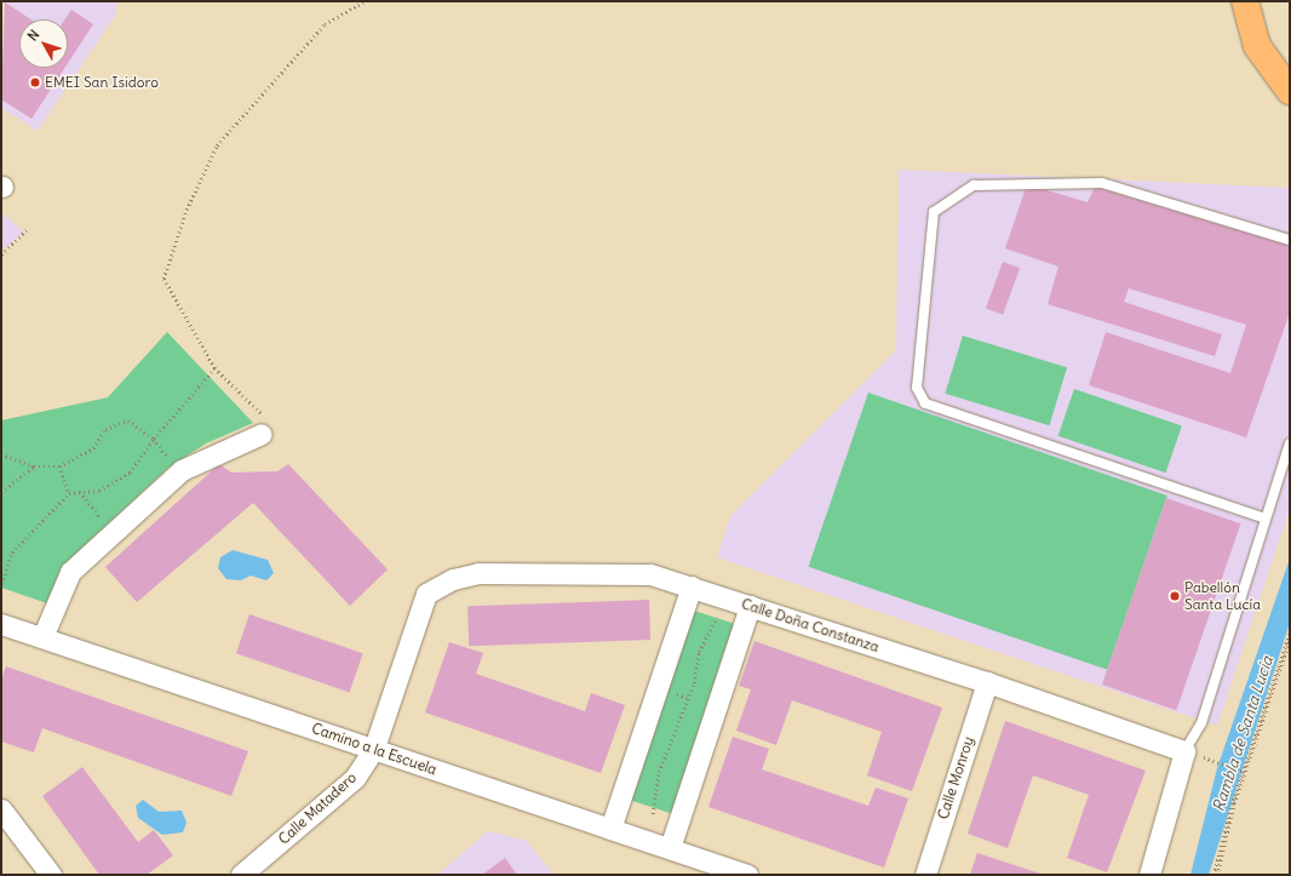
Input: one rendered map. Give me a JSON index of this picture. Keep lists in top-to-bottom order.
{
  "streets": {
    "street": [
      "Calle Doña Constanza",
      "Camino a la Escuela",
      "Calle Monroy",
      "Calle Matadero"
    ]
  },
  "crossings": [
    ["Calle Doña Constanza", "Calle Monroy"],
    ["Calle Doña Constanza", "Calle Matadero"],
    ["Camino a la Escuela", "Calle Matadero"]
  ],
  "water": ["Rambla de Santa Lucía"],
  "places": ["EMEI San Isidoro", "Pabellón Santa Lucía"],
  "north": "top left"
}
